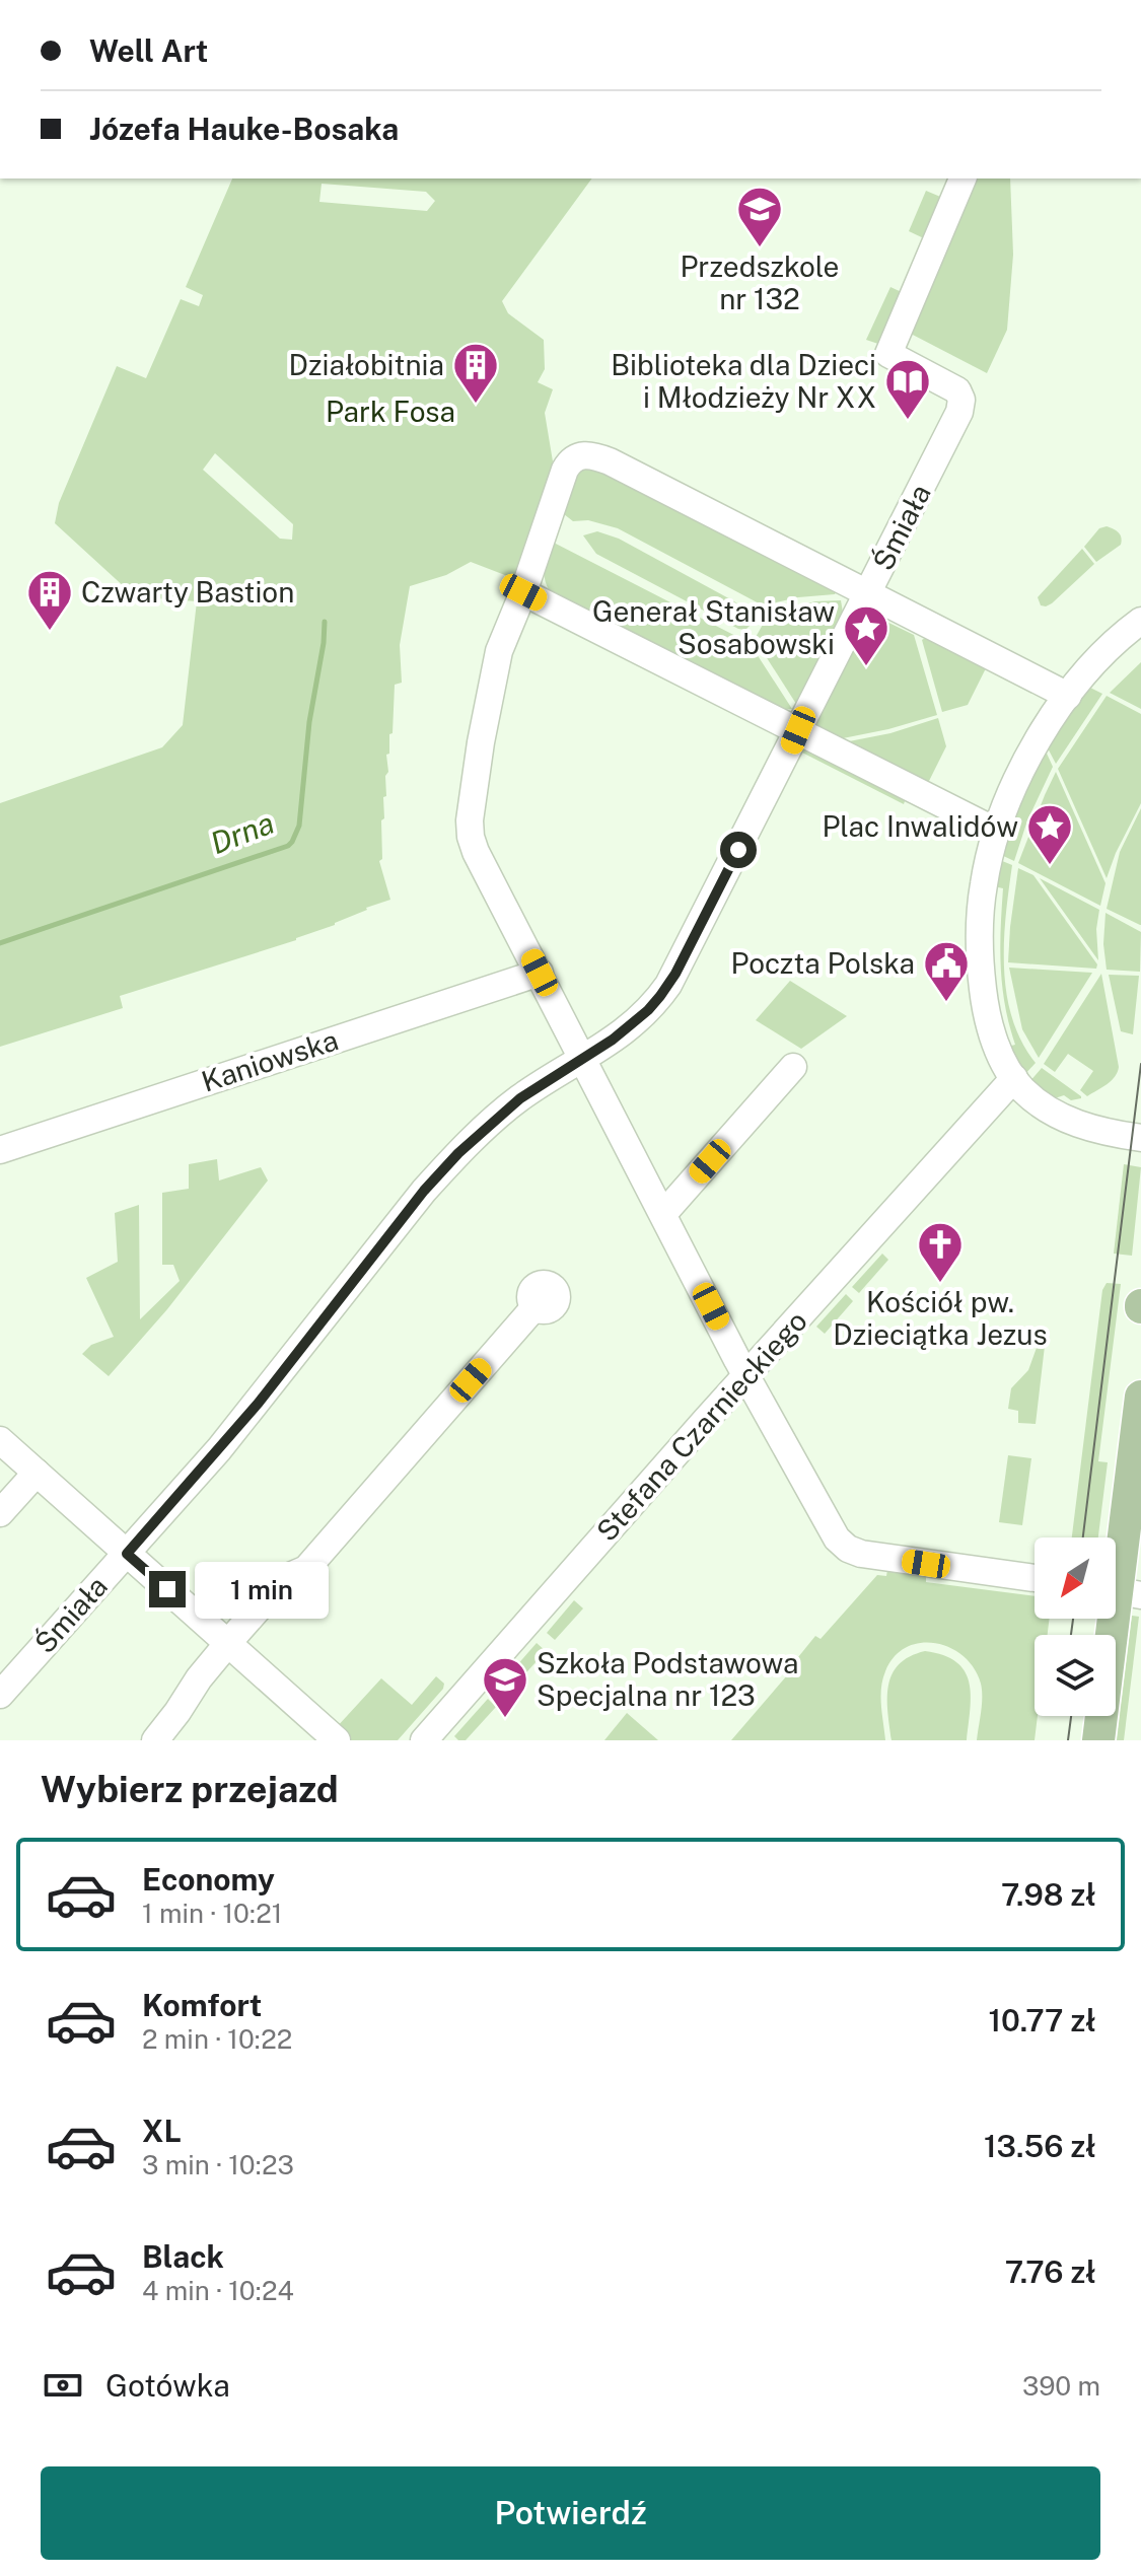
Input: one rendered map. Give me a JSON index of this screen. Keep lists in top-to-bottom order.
{
  "streets": {
    "street": ["Śmiała", "Kaniowska", "Stefana Czarnieckiego"]
  },
  "water": ["Drna"],
  "parks": ["Park Fosa"],
  "places": {
    "school or university": ["Przedszkole nr 132", "Szkoła Podstawowa Specjalna nr 123"],
    "building": ["Działobitnia", "Czwarty Bastion"],
    "library": ["Biblioteka dla Dzieci i Młodzieży Nr XX"],
    "place": ["Generał Stanisław Sosabowski", "Plac Inwalidów"],
    "public building": ["Poczta Polska"],
    "church": ["Kościół pw. Dzieciątka Jezus"]
  },
  "north": "bottom left",
  "page": {
    "banner": ["Well Art", "Józefa Hauke-Bosaka"],
    "bubble": "1 min",
    "heading": "Wybierz przejazd",
    "list": [
      {
        "name": "Economy",
        "note": "1 min · 10:21",
        "value": "7.98 zł"
      },
      {
        "name": "Komfort",
        "note": "2 min · 10:22",
        "value": "10.77 zł"
      },
      {
        "name": "XL",
        "note": "3 min · 10:23",
        "value": "13.56 zł"
      },
      {
        "name": "Black",
        "note": "4 min · 10:24",
        "value": "7.76 zł"
      }
    ],
    "pay": ["Gotówka", "390 m"],
    "buttons": "Potwierdź"
  }
}
